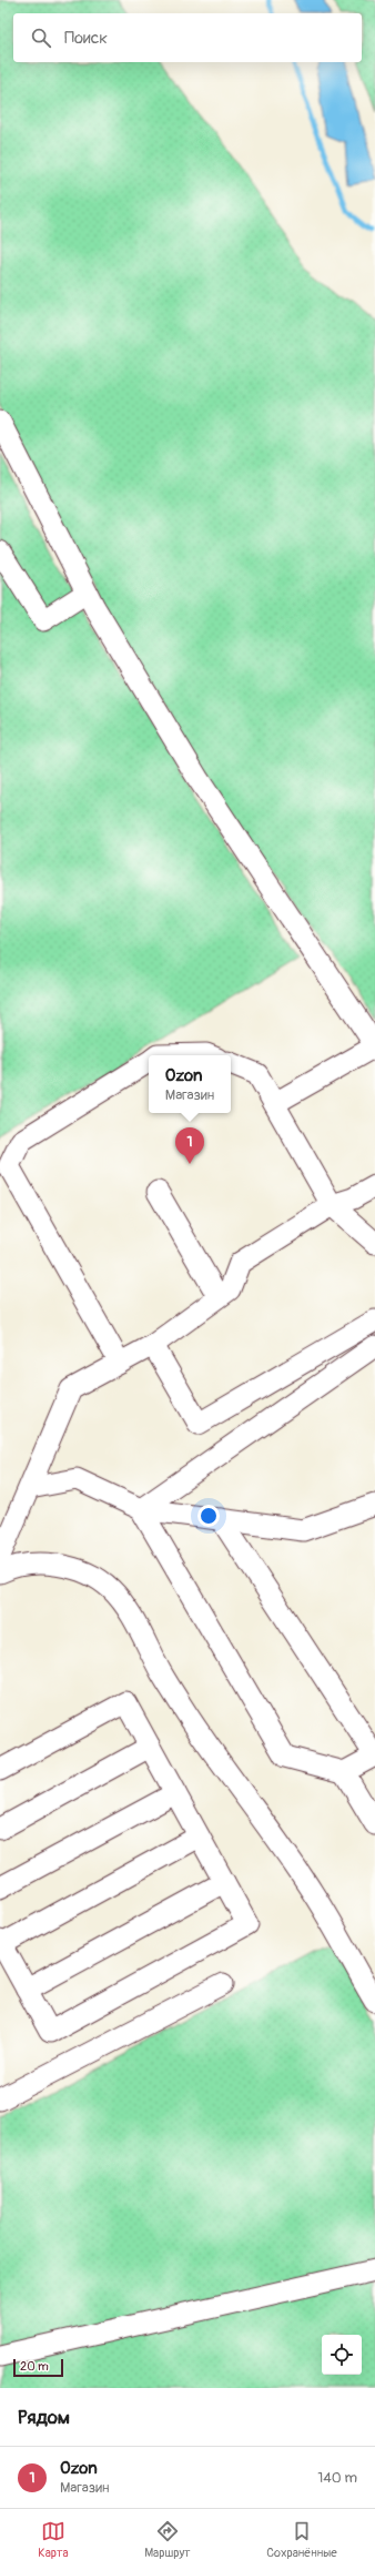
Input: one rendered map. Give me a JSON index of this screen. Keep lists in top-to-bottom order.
{
  "scale_bar": "20 m",
  "page": {
    "search": "Поиск",
    "popup": ["Ozon", "Магазин"],
    "pins": "1",
    "scale": "20 m",
    "heading": "Рядом",
    "list": [
      {
        "mark": "1",
        "name": "Ozon",
        "note": "Магазин",
        "value": "140 m"
      }
    ],
    "nav": ["Карта", "Маршрут", "Сохранённые"]
  }
}
